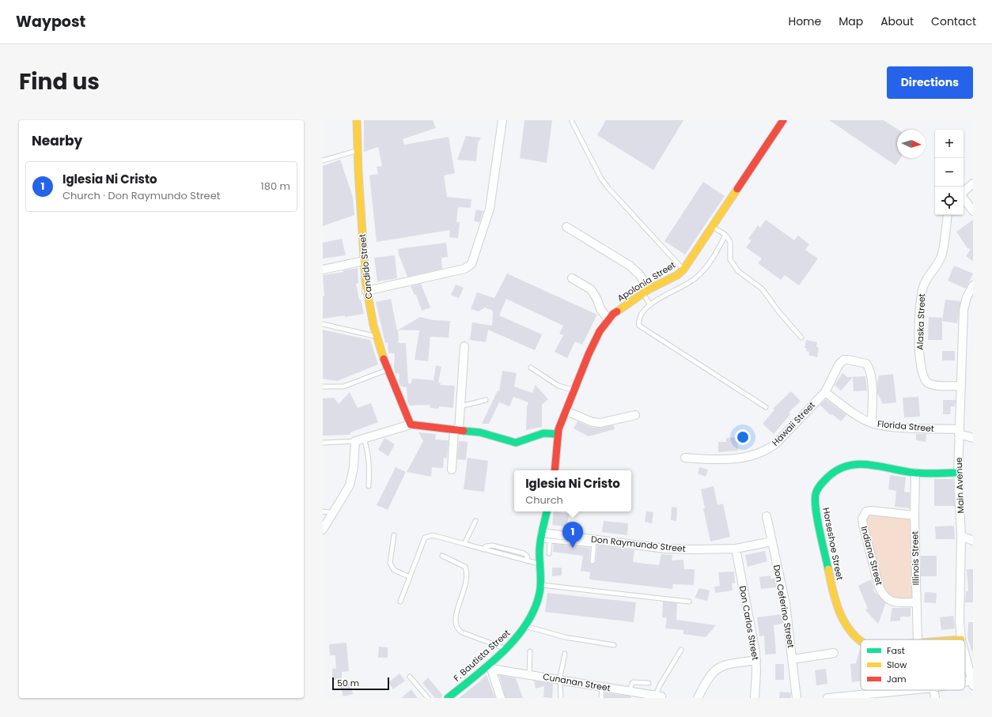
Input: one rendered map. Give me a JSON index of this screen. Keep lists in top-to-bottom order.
{
  "streets": {
    "street": [
      "Candido Street",
      "Apolonia Street",
      "Alaska Street",
      "Hawaii Street",
      "Florida Street",
      "Main Avenue",
      "Don Raymundo Street",
      "Horseshoe Street",
      "Indiana Street",
      "Illinois Street",
      "Don Ceferino Street",
      "Don Carlos Street",
      "F. Bautista Street",
      "Cunanan Street"
    ]
  },
  "crossings": [
    ["Alaska Street", "Main Avenue"],
    ["Hawaii Street", "Florida Street"],
    ["Florida Street", "Main Avenue"],
    ["Main Avenue", "Horseshoe Street"],
    ["Don Raymundo Street", "Don Ceferino Street"],
    ["Don Raymundo Street", "Don Carlos Street"],
    ["Don Raymundo Street", "F. Bautista Street"],
    ["Horseshoe Street", "Illinois Street"],
    ["Indiana Street", "Illinois Street"],
    ["F. Bautista Street", "Cunanan Street"]
  ],
  "legend": ["Fast", "Slow", "Jam"],
  "scale_bar": "50 m",
  "north": "right",
  "page": {
    "header": "Waypost",
    "nav": [
      "Home",
      "Map",
      "About",
      "Contact"
    ],
    "title": "Find us",
    "buttons": "Directions",
    "heading": "Nearby",
    "map_buttons": ["+", "−"],
    "list": [
      {
        "mark": "1",
        "name": "Iglesia Ni Cristo",
        "note": "Church · Don Raymundo Street",
        "value": "180 m"
      }
    ],
    "popup": ["Iglesia Ni Cristo", "Church"],
    "pins": "1",
    "scale": "50 m"
  }
}
